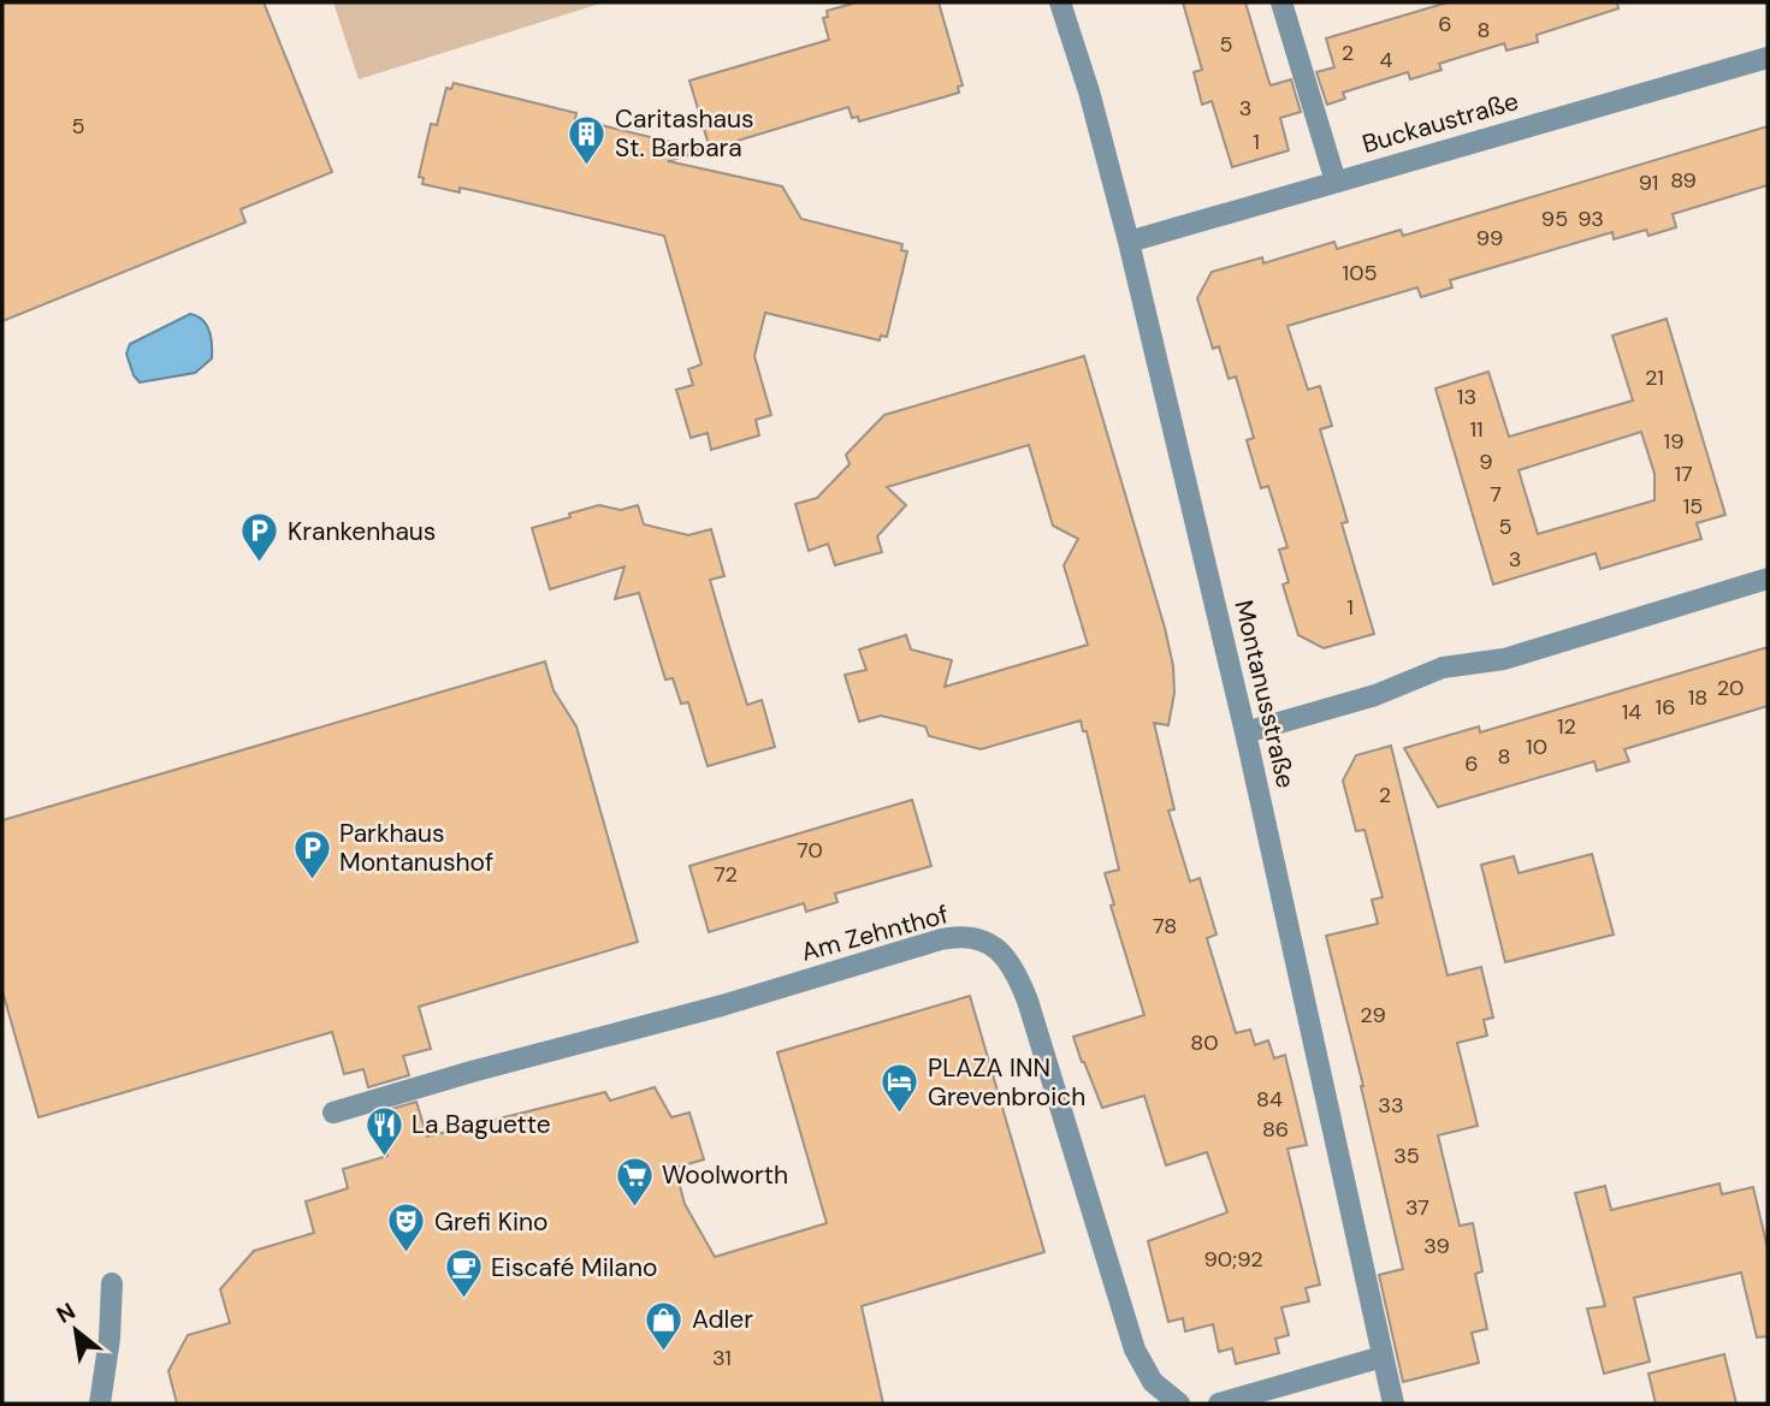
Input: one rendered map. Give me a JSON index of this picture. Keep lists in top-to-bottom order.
{
  "streets": {
    "street": ["Buckaustraße", "Montanusstraße", "Am Zehnthof"]
  },
  "crossings": [
    ["Buckaustraße", "Montanusstraße"]
  ],
  "places": {
    "building": ["Caritashaus St. Barbara"],
    "parking": ["Krankenhaus", "Parkhaus Montanushof"],
    "hotel": ["PLAZA INN Grevenbroich"],
    "restaurant": ["La Baguette"],
    "supermarket": ["Woolworth"],
    "theatre": ["Grefi Kino"],
    "cafe": ["Eiscafé Milano"],
    "shop": ["Adler"]
  },
  "house_numbers": [
    "6",
    "8",
    "5",
    "2",
    "4",
    "3",
    "5",
    "1",
    "89",
    "91",
    "95",
    "93",
    "99",
    "105",
    "21",
    "13",
    "11",
    "19",
    "9",
    "17",
    "7",
    "15",
    "5",
    "3",
    "1",
    "20",
    "18",
    "16",
    "14",
    "12",
    "10",
    "8",
    "6",
    "2",
    "70",
    "72",
    "78",
    "29",
    "80",
    "84",
    "33",
    "86",
    "35",
    "37",
    "39",
    "90;92",
    "31"
  ],
  "north": "top left"
}
